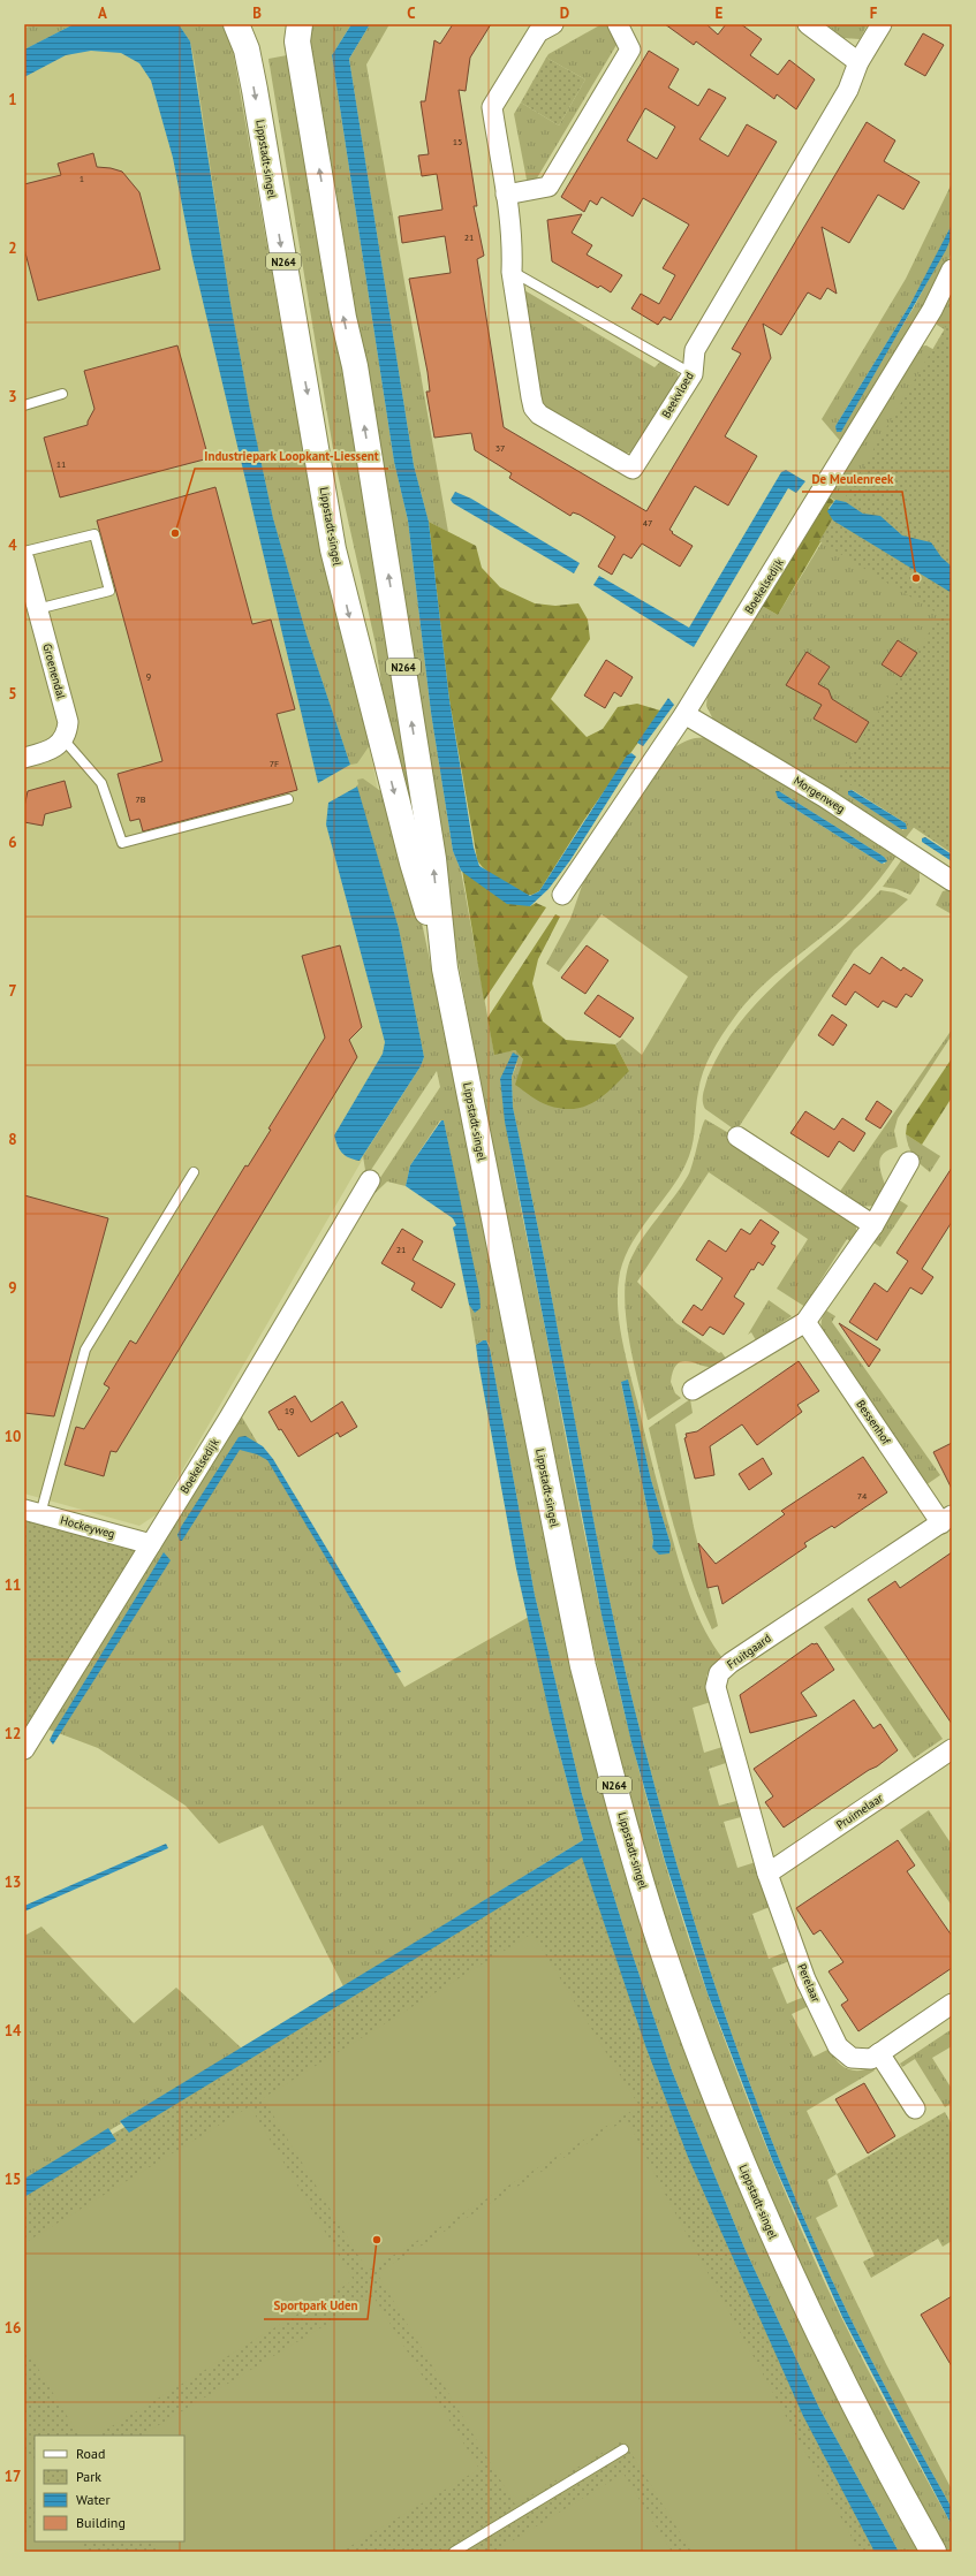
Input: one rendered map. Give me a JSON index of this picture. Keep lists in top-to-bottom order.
{
  "streets": {
    "main road": ["Lippstadt-singel", "N264"],
    "street": [
      "Beekvloed",
      "Boekelsedijk",
      "Groenendal",
      "Morgenweg",
      "Bessenhof",
      "Hockeyweg",
      "Fruitgaard",
      "Pruimelaar",
      "Perelaar"
    ]
  },
  "crossings": [
    ["Boekelsedijk", "Morgenweg"],
    ["Boekelsedijk", "Hockeyweg"],
    ["Bessenhof", "Fruitgaard"],
    ["Fruitgaard", "Pruimelaar"],
    ["Fruitgaard", "Perelaar"],
    ["Pruimelaar", "Perelaar"]
  ],
  "places": ["Industriepark Loopkant-Liessent", "De Meulenreek", "Sportpark Uden"],
  "house_numbers": [
    "15",
    "1",
    "21",
    "37",
    "11",
    "47",
    "9",
    "7F",
    "7B",
    "21",
    "19",
    "74"
  ],
  "legend": [
    "Road",
    "Park",
    "Water",
    "Building"
  ],
  "grid": {
    "columns": [
      "A",
      "B",
      "C",
      "D",
      "E",
      "F"
    ],
    "rows": [
      "1",
      "2",
      "3",
      "4",
      "5",
      "6",
      "7",
      "8",
      "9",
      "10",
      "11",
      "12",
      "13",
      "14",
      "15",
      "16",
      "17"
    ]
  }
}
